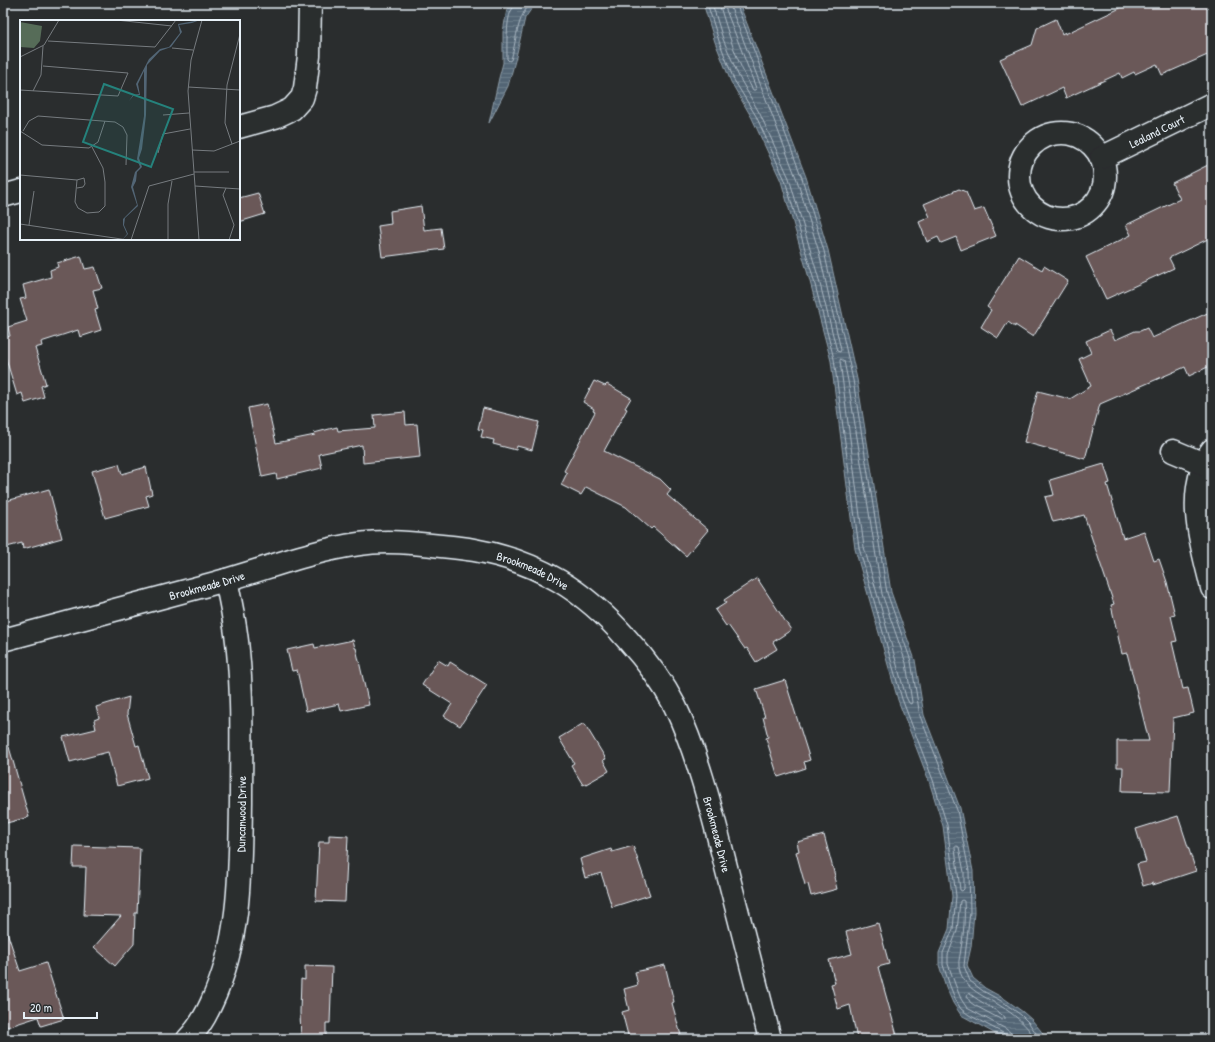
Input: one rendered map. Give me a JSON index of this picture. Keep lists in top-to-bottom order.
{
  "streets": {
    "street": ["Lealand Court", "Brookmeade Drive", "Duncanwood Drive"]
  },
  "crossings": [
    ["Brookmeade Drive", "Duncanwood Drive"]
  ],
  "scale_bar": "20 m"
}
